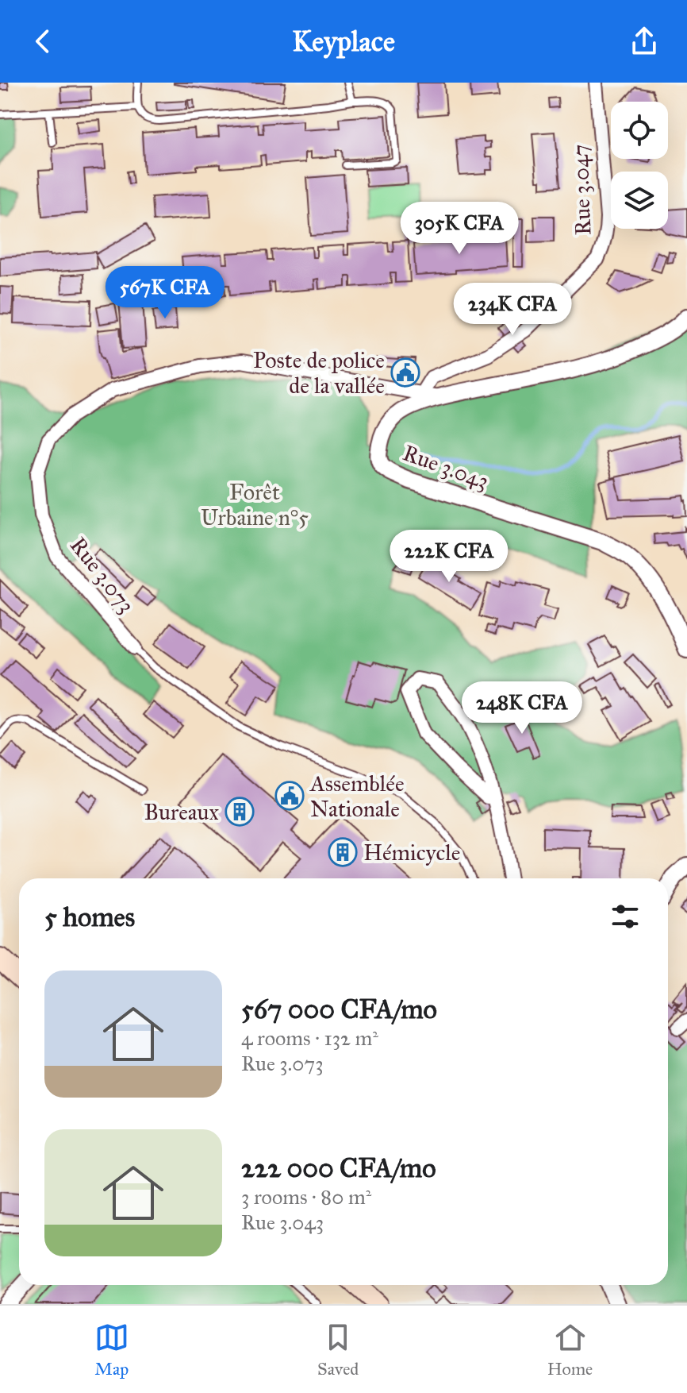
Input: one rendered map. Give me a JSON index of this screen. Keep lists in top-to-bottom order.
{
  "streets": {
    "street": ["Rue 3.047", "Rue 3.043", "Rue 3.073"]
  },
  "crossings": [
    ["Rue 3.047", "Rue 3.073"],
    ["Rue 3.043", "Rue 3.073"]
  ],
  "parks": ["Forêt Urbaine n°5"],
  "places": {
    "public building": ["Poste de police de la vallée", "Assemblée Nationale"],
    "building": ["Bureaux", "Hémicycle"]
  },
  "page": {
    "header": "Keyplace",
    "price": [
      "305K CFA",
      "567K CFA",
      "234K CFA",
      "222K CFA",
      "248K CFA"
    ],
    "heading": "5 homes",
    "list": [
      {
        "name": "567 000 CFA/mo",
        "note": "4 rooms · 132 m² · Rue 3.073"
      },
      {
        "name": "222 000 CFA/mo",
        "note": "3 rooms · 80 m² · Rue 3.043"
      }
    ],
    "tabs": ["Map", "Saved", "Home"]
  }
}
